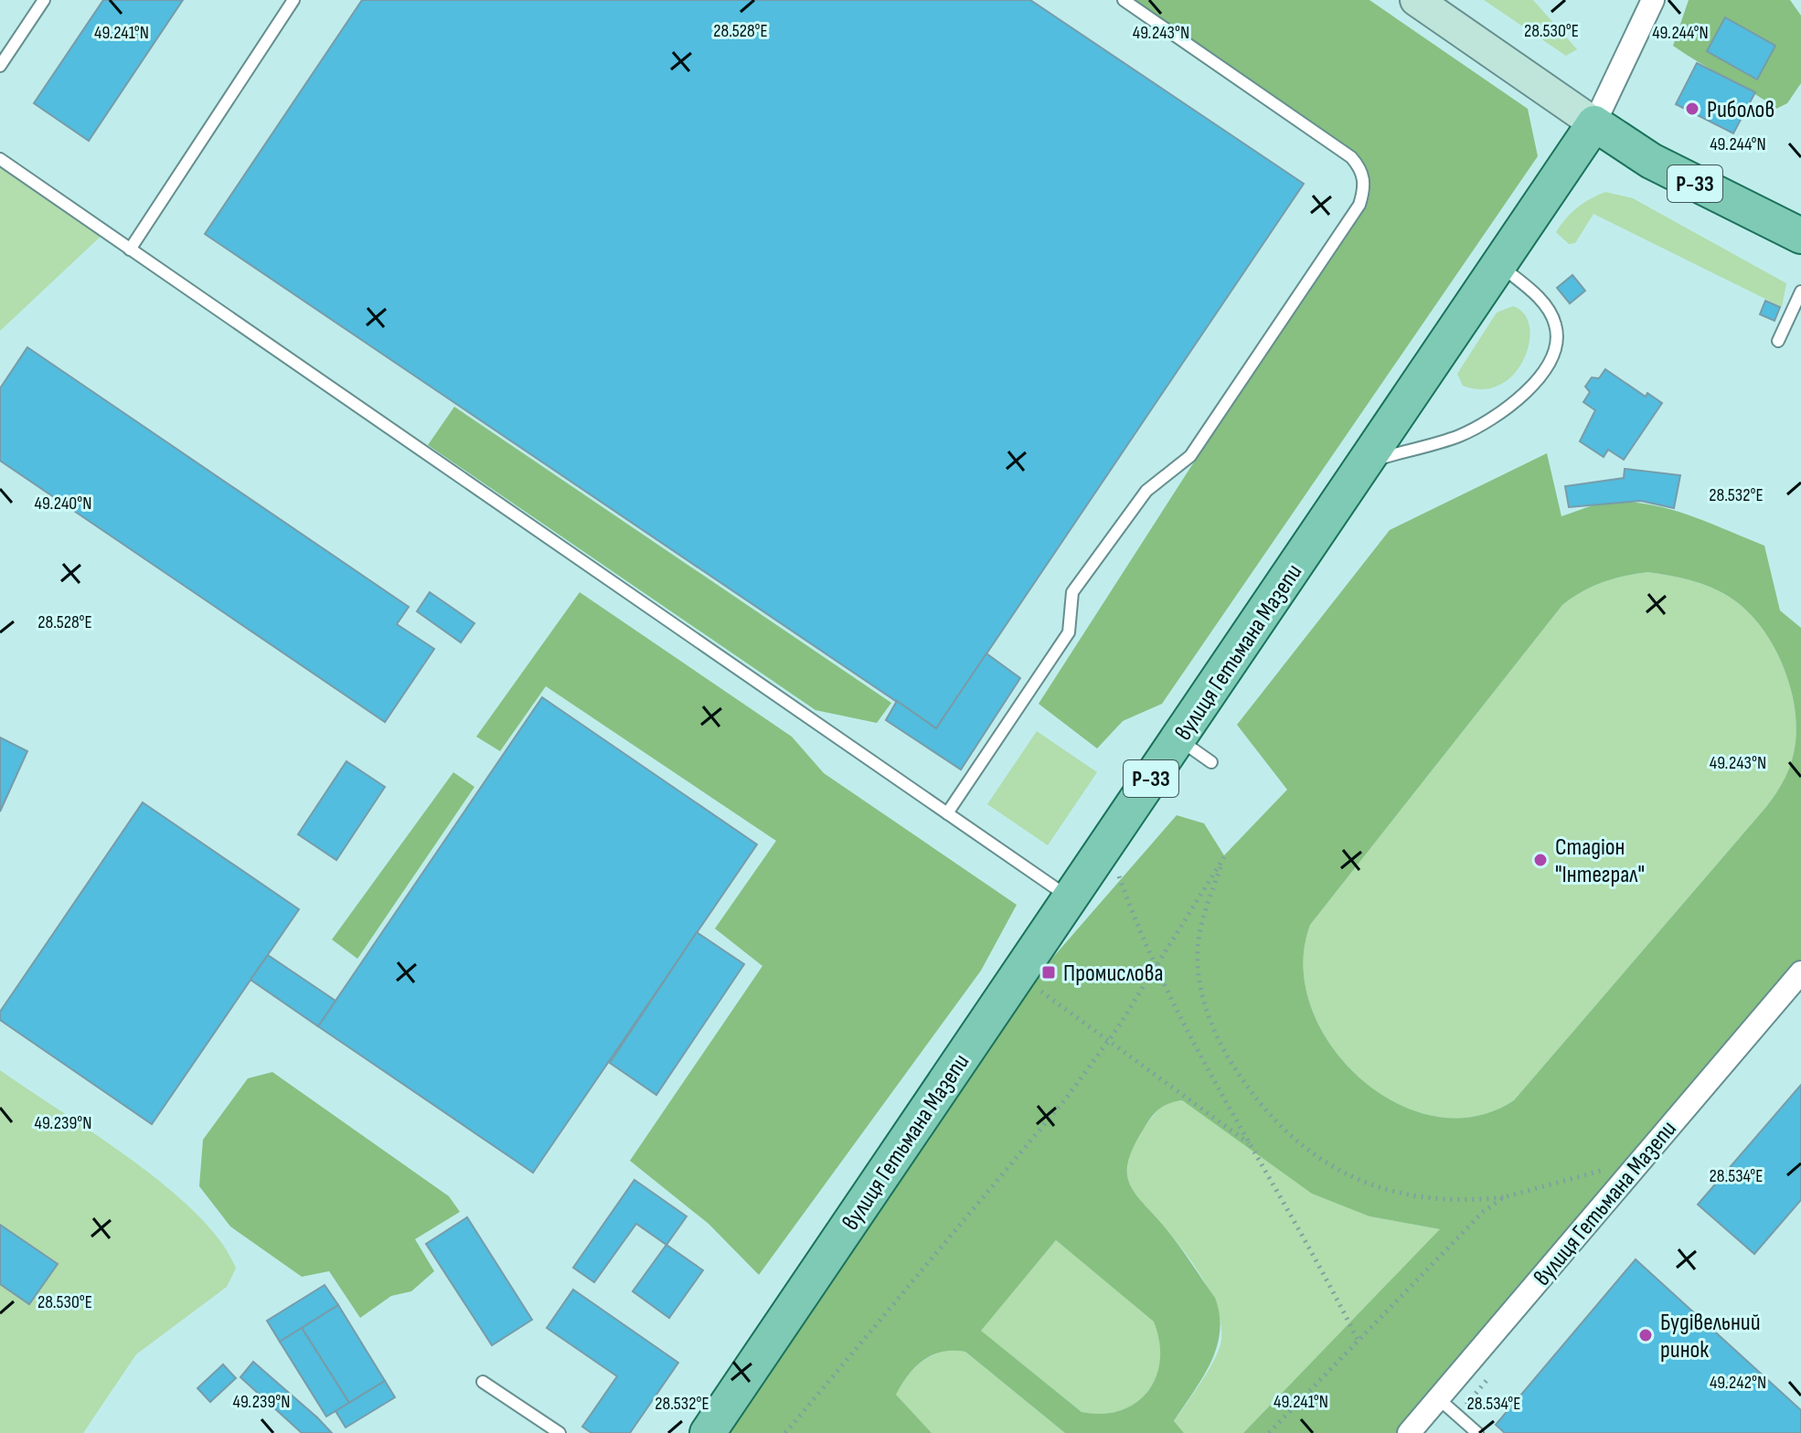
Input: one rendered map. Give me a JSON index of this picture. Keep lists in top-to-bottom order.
{
  "streets": {
    "main road": ["Р-33", "вулиця Гетьмана Мазепи"]
  },
  "crossings": [
    ["Р-33", "вулиця Гетьмана Мазепи"]
  ],
  "places": {
    "other": ["Риболов", "Стадіон \"Інтеграл\"", "Будівельний ринок"],
    "transit": ["Промислова"]
  },
  "coordinates": [
    "28.530°E",
    "28.528°E",
    "49.241°N",
    "49.243°N",
    "49.244°N",
    "28.532°E",
    "49.240°N",
    "49.239°N",
    "28.534°E",
    "49.242°N"
  ]
}
